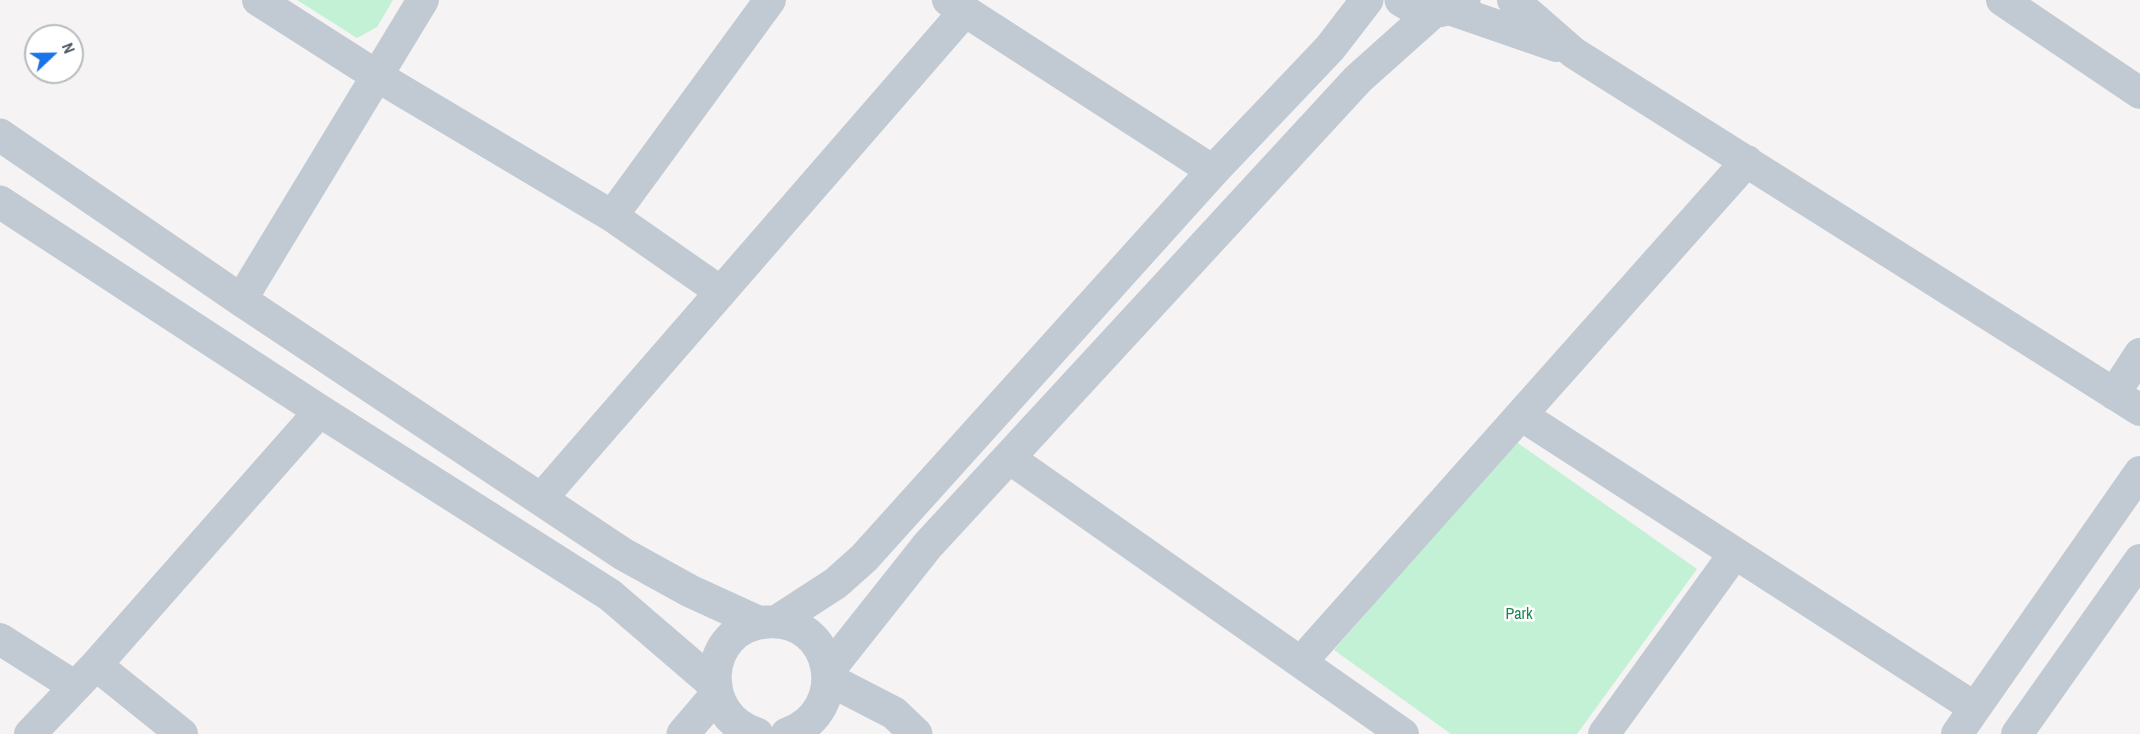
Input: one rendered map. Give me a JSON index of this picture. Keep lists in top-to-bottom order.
{
  "parks": ["Park"],
  "north": "right"
}
